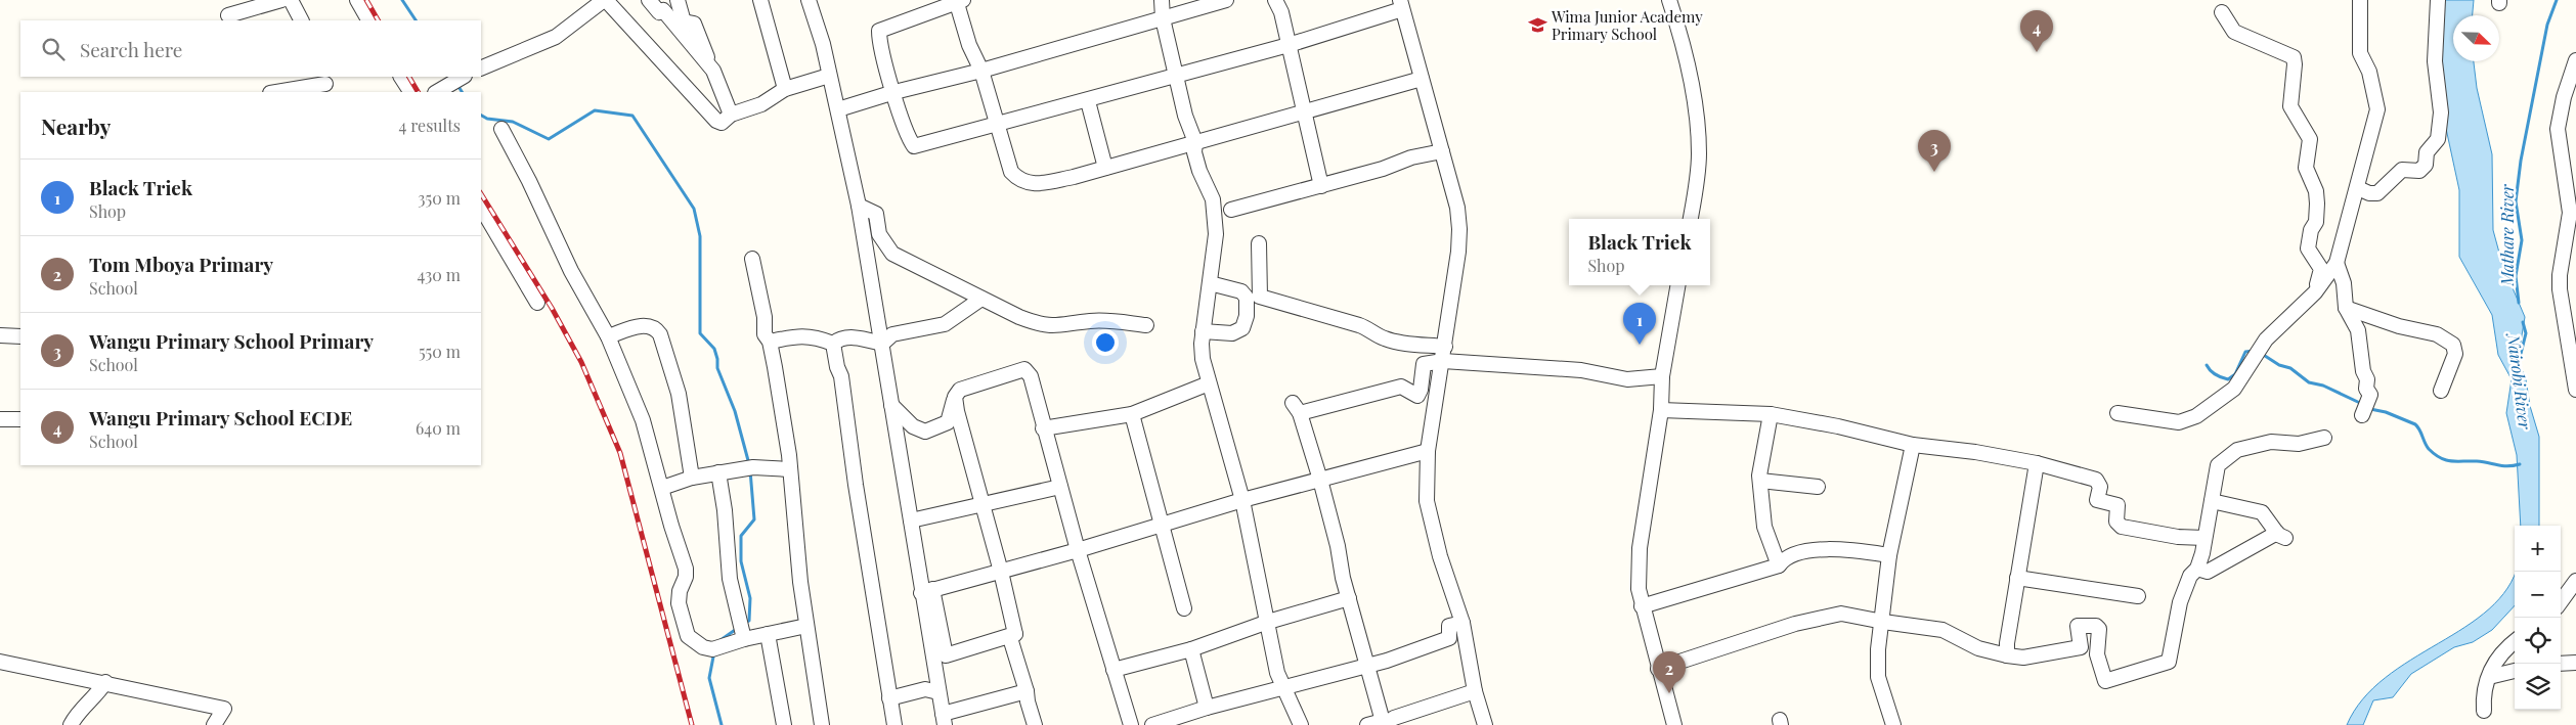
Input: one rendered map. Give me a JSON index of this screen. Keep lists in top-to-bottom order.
{
  "water": ["Mathare River", "Nairobi River"],
  "places": {
    "school or university": ["Wima Junior Academy Primary School"]
  },
  "north": "bottom right",
  "page": {
    "pins": [
      "4",
      "3",
      "1",
      "2"
    ],
    "search": "Search here",
    "heading": ["Nearby", "4 results"],
    "list": [
      {
        "mark": "1",
        "name": "Black Triek",
        "note": "Shop",
        "value": "350 m"
      },
      {
        "mark": "2",
        "name": "Tom Mboya Primary",
        "note": "School",
        "value": "430 m"
      },
      {
        "mark": "3",
        "name": "Wangu Primary School Primary",
        "note": "School",
        "value": "550 m"
      },
      {
        "mark": "4",
        "name": "Wangu Primary School ECDE",
        "note": "School",
        "value": "640 m"
      }
    ],
    "popup": ["Black Triek", "Shop"],
    "map_buttons": ["+", "−"]
  }
}
